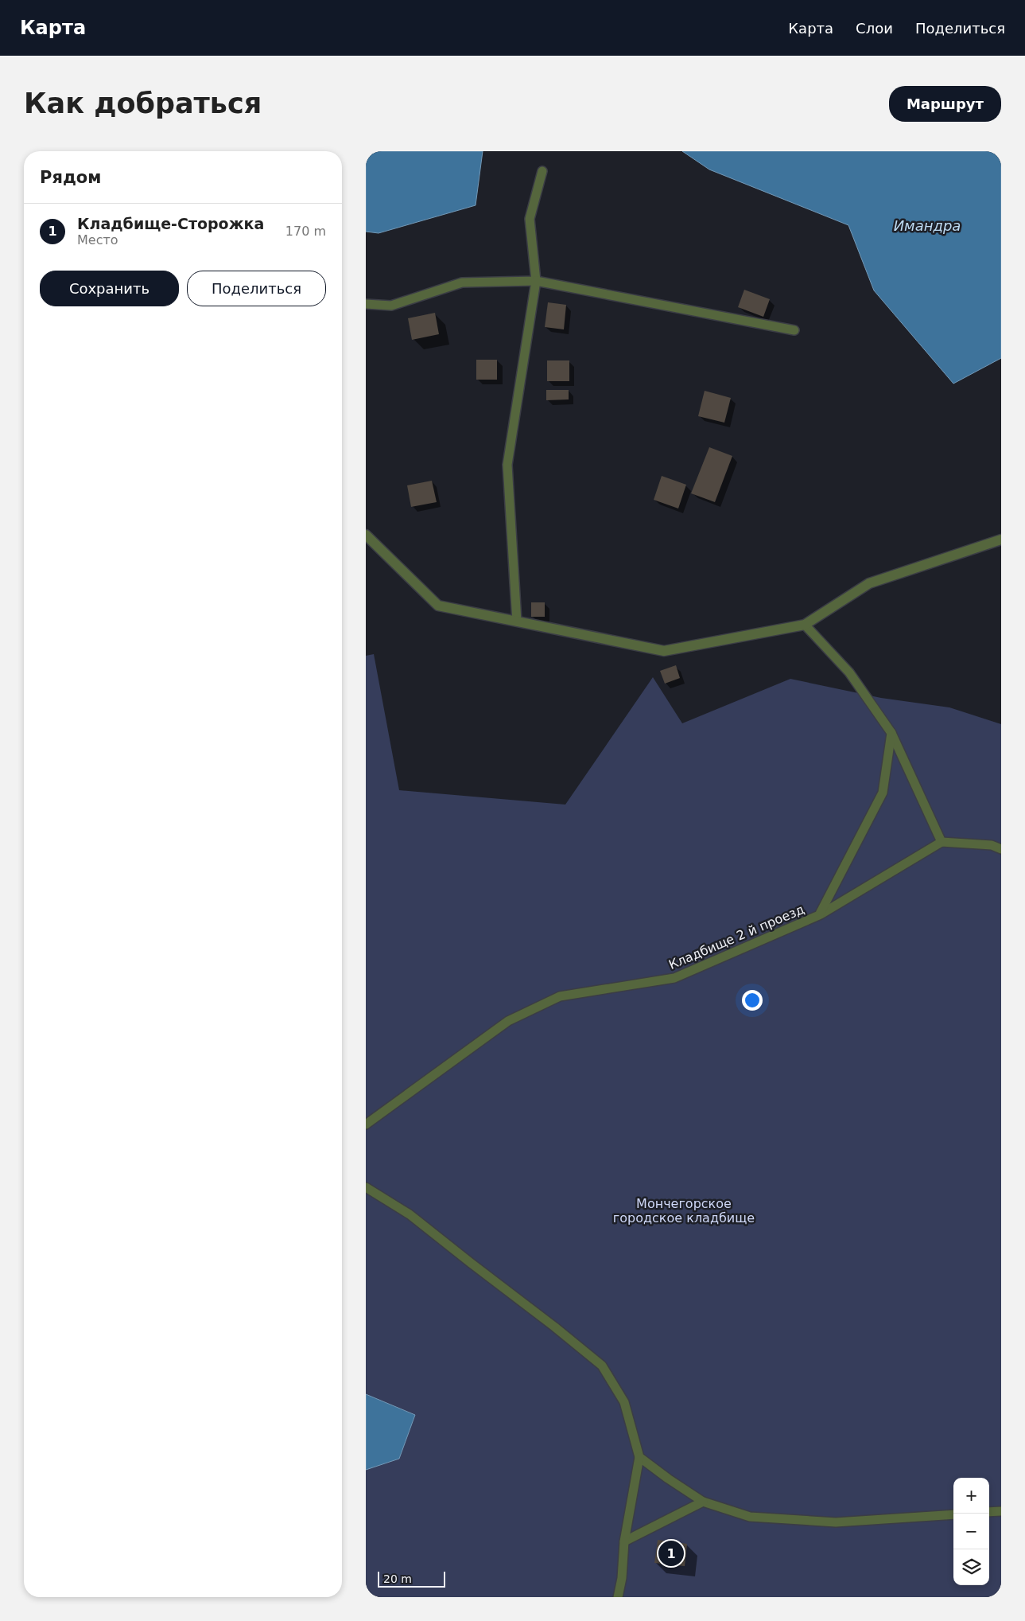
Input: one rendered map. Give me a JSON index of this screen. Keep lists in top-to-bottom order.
{
  "streets": {
    "lane": ["Кладбище 2 й проезд"]
  },
  "water": ["Имандра"],
  "parks": ["Мончегорское городское кладбище"],
  "scale_bar": "20 m",
  "page": {
    "header": "Карта",
    "nav": ["Карта", "Слои", "Поделиться"],
    "buttons": [
      "Маршрут",
      ["Сохранить", "Поделиться"]
    ],
    "title": "Как добраться",
    "heading": "Рядом",
    "list": [
      {
        "mark": "1",
        "name": "Кладбище-Сторожка",
        "note": "Место",
        "value": "170 m"
      }
    ],
    "map_buttons": ["+", "−"],
    "pins": "1",
    "scale": "20 m"
  }
}
